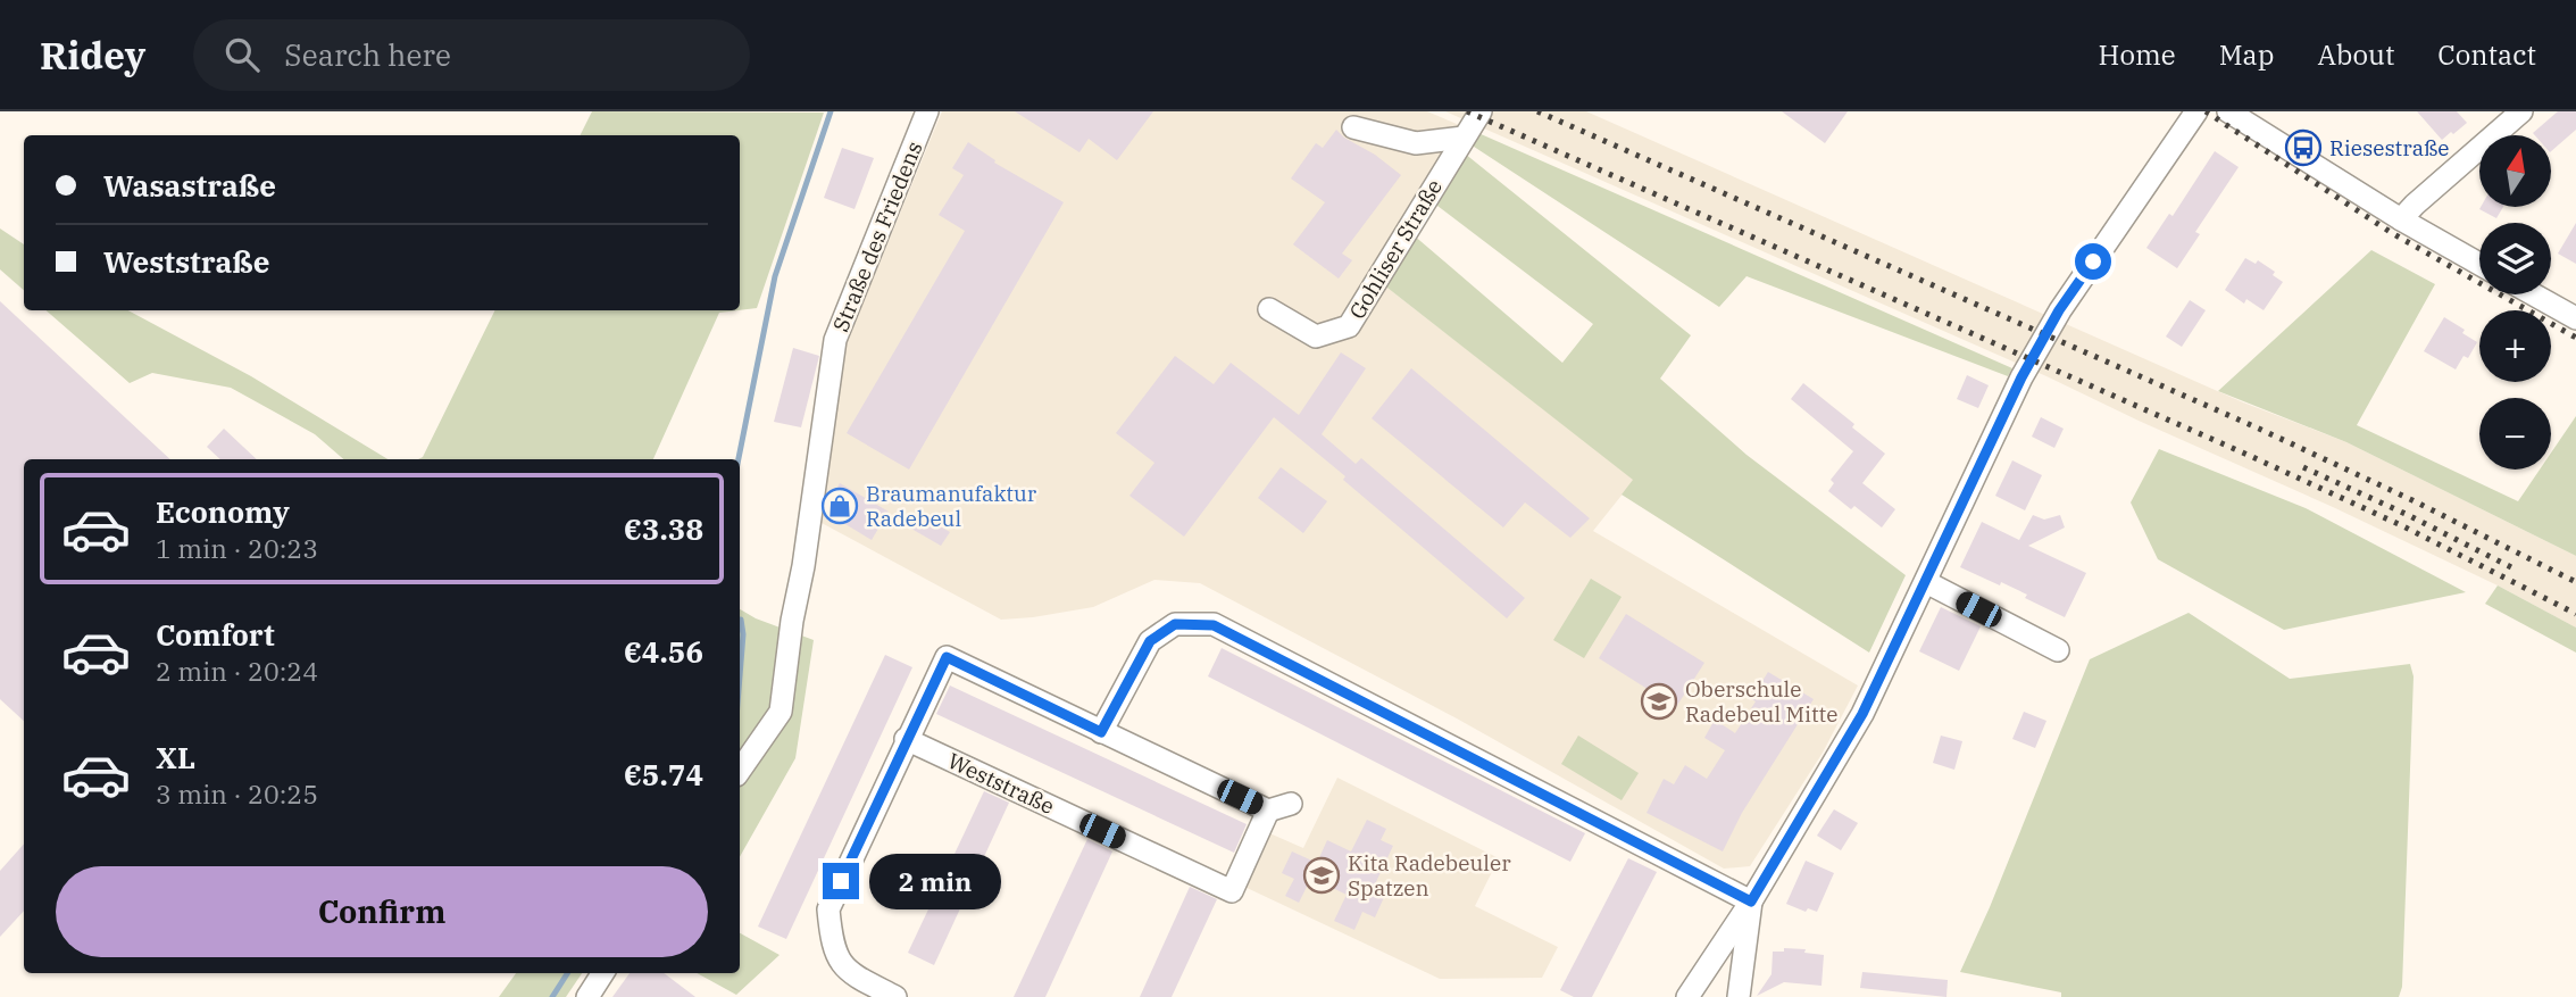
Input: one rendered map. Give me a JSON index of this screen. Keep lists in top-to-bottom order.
{
  "streets": {
    "street": ["Straße des Friedens", "Gohliser Straße", "Weststraße"]
  },
  "places": {
    "bus stop": ["Riesestraße"],
    "shop": ["Braumanufaktur Radebeul"],
    "school or university": ["Oberschule Radebeul Mitte", "Kita Radebeuler Spatzen"]
  },
  "north": "top",
  "page": {
    "header": "Ridey",
    "search": "Search here",
    "nav": [
      "Home",
      "Map",
      "About",
      "Contact"
    ],
    "map_buttons": ["+", "−"],
    "banner": ["Wasastraße", "Weststraße"],
    "list": [
      {
        "name": "Economy",
        "note": "1 min · 20:23",
        "value": "€3.38"
      },
      {
        "name": "Comfort",
        "note": "2 min · 20:24",
        "value": "€4.56"
      },
      {
        "name": "XL",
        "note": "3 min · 20:25",
        "value": "€5.74"
      }
    ],
    "buttons": "Confirm",
    "bubble": "2 min"
  }
}
